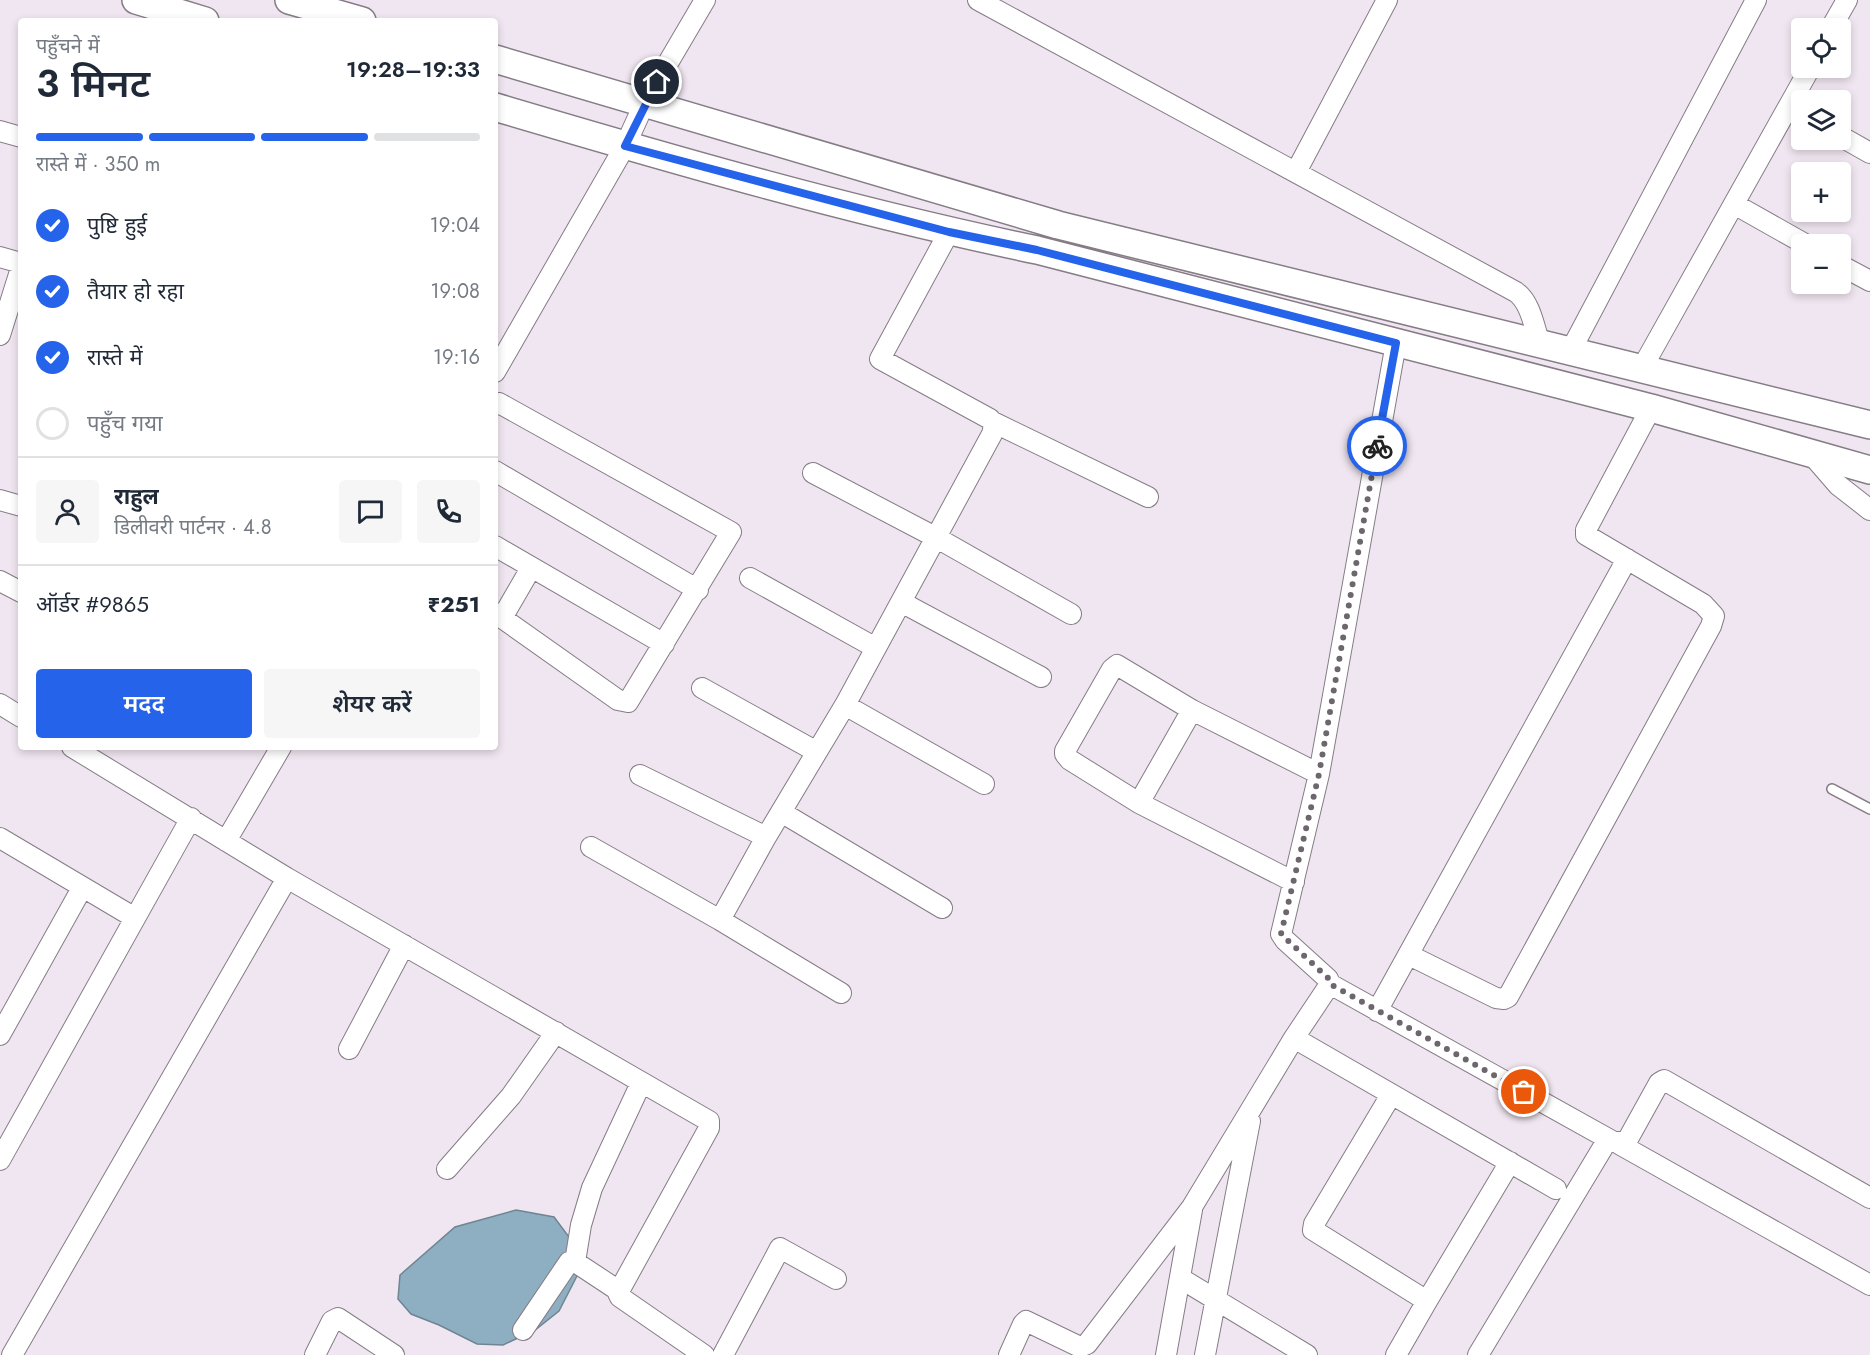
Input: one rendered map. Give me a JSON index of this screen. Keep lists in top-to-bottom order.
{
  "page": {
    "map_buttons": ["+", "−"],
    "heading": ["3 मिनट", "पहुँचने में", "19:28–19:33"],
    "panel": [
      "राहुल",
      "डिलीवरी पार्टनर · 4.8",
      "ऑर्डर #9865",
      "₹251"
    ],
    "bar": "रास्ते में · 350 m",
    "list": [
      ["पुष्टि हुई", "19:04"],
      ["तैयार हो रहा", "19:08"],
      ["रास्ते में", "19:16"],
      "पहुँच गया"
    ],
    "buttons": ["मदद", "शेयर करें"]
  }
}
